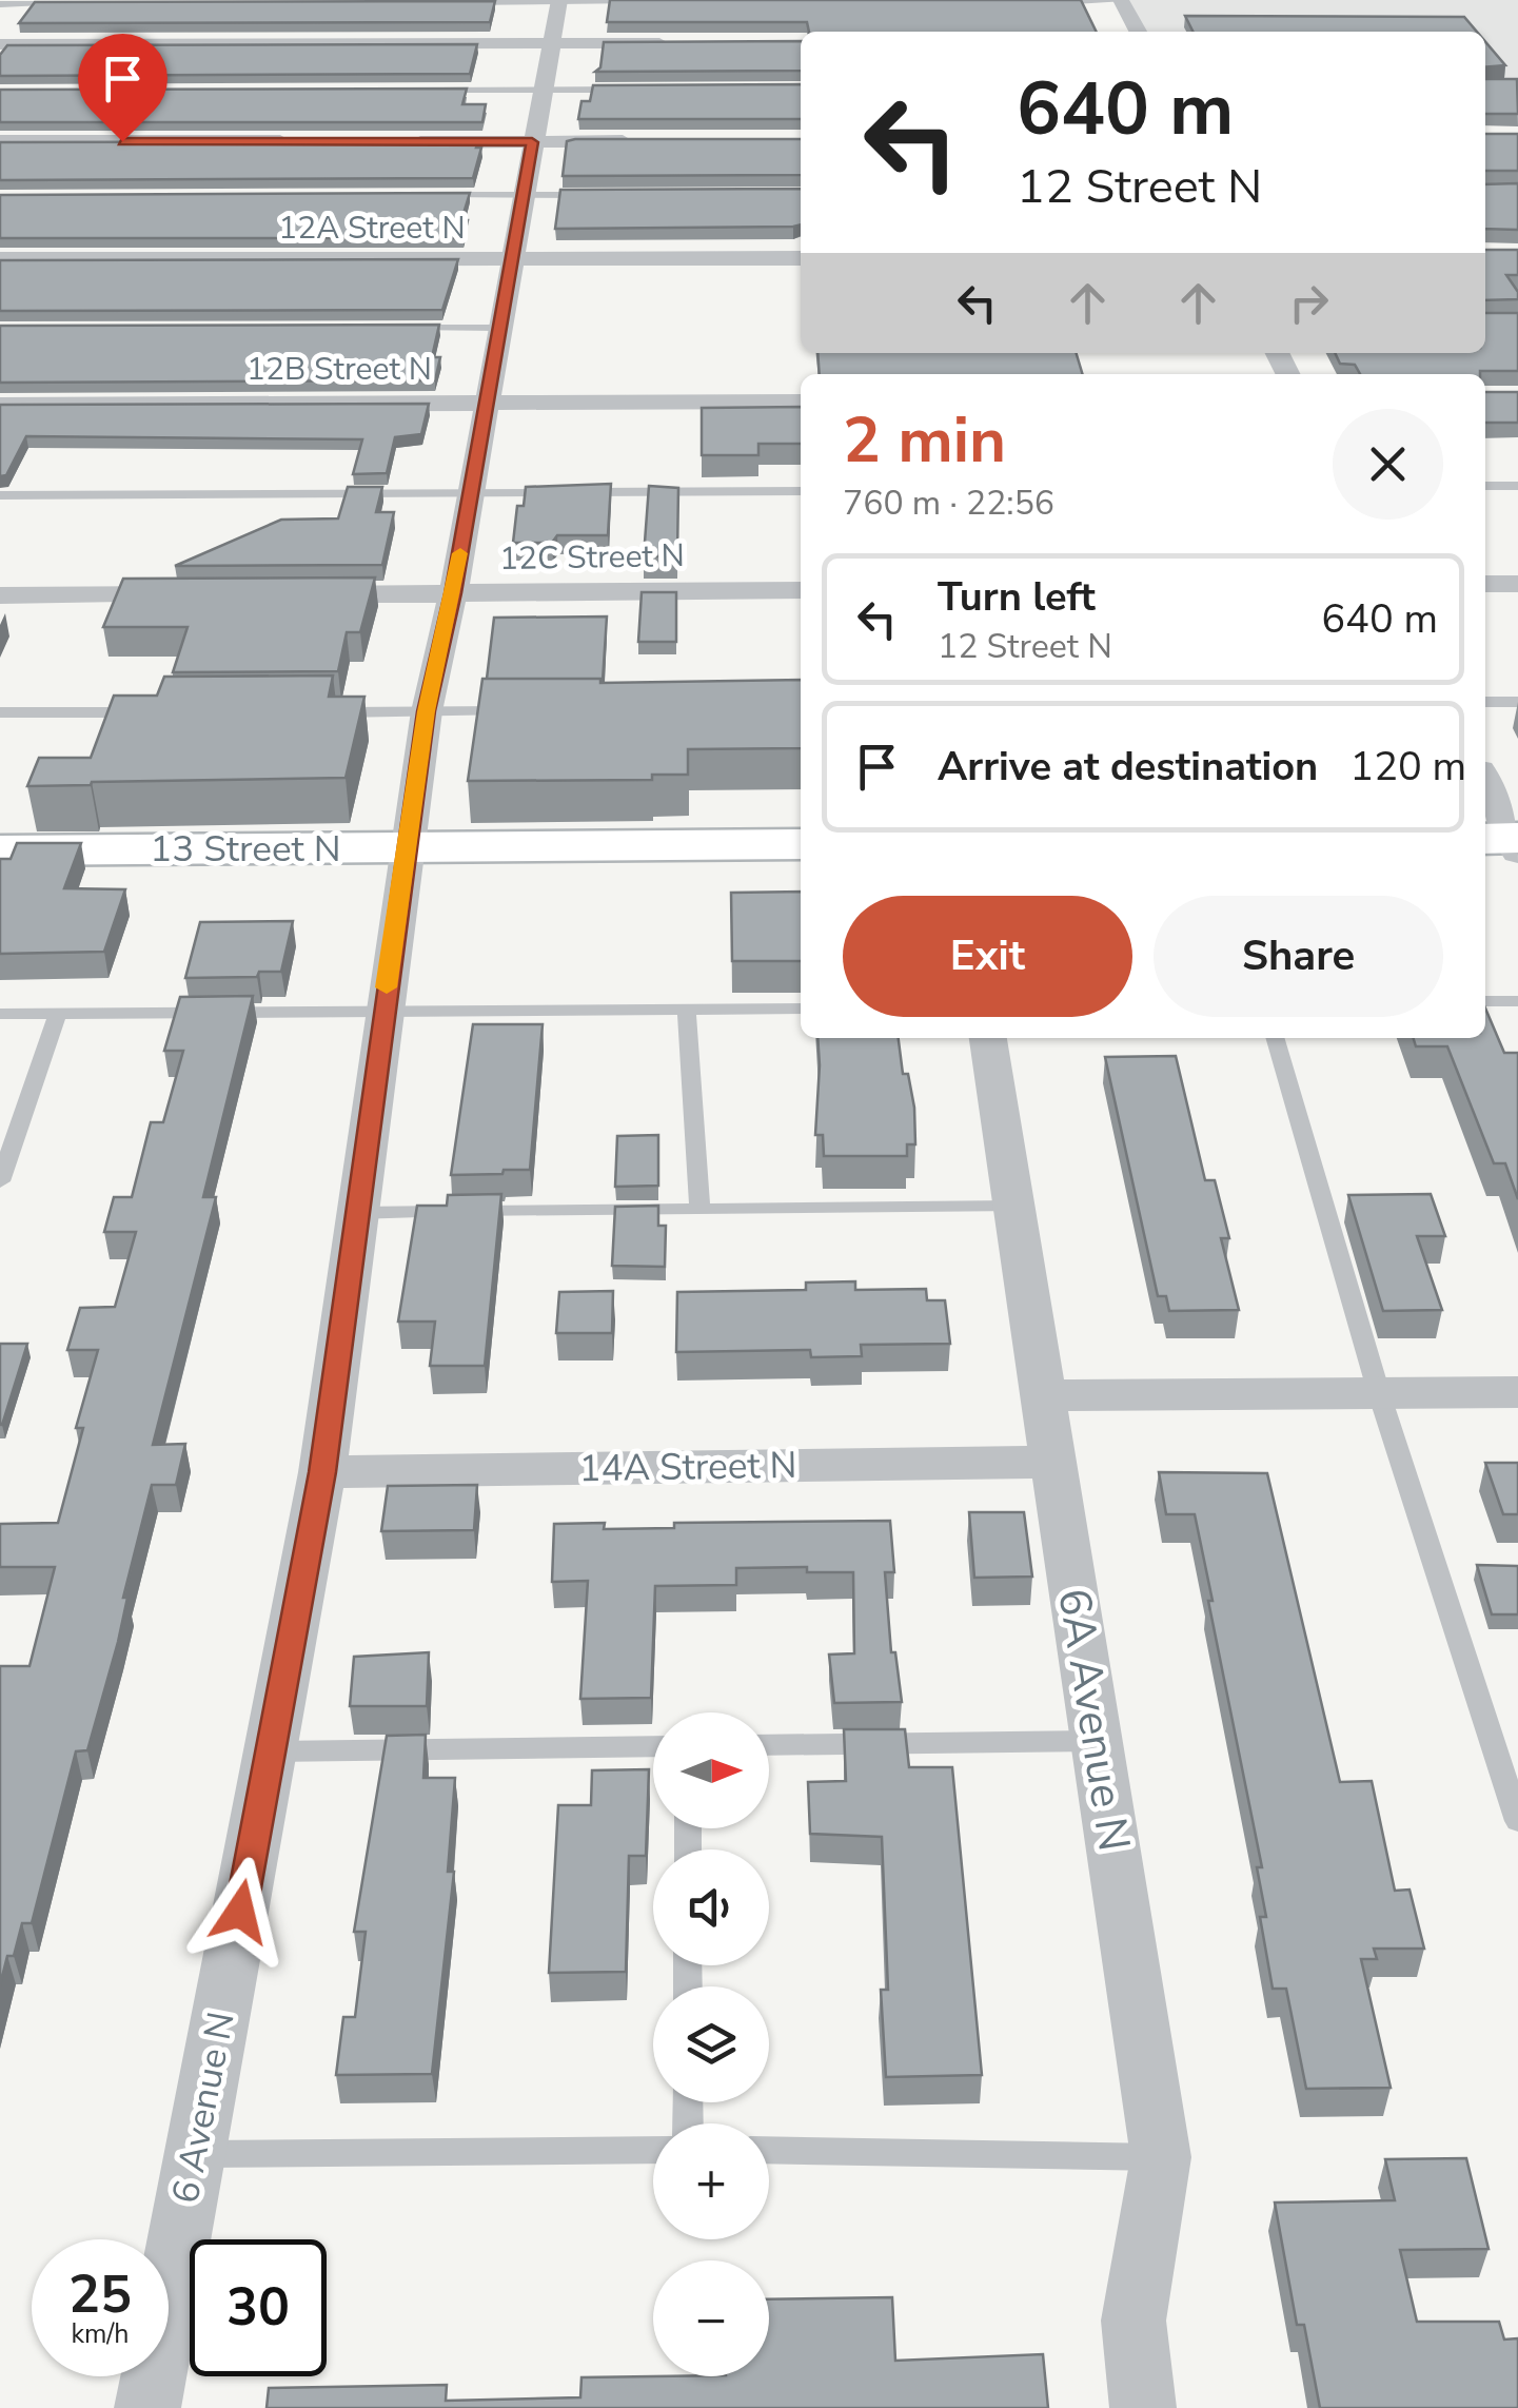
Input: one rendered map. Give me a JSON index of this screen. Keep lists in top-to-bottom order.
{
  "streets": {
    "street": [
      "12A Street N",
      "12B Street N",
      "12C Street N",
      "13 Street N",
      "14A Street N",
      "6A Avenue N",
      "6 Avenue N"
    ]
  },
  "crossings": [
    ["12A Street N", "6 Avenue N"],
    ["12B Street N", "6 Avenue N"],
    ["12C Street N", "6 Avenue N"],
    ["13 Street N", "6 Avenue N"],
    ["14A Street N", "6A Avenue N"],
    ["14A Street N", "6 Avenue N"]
  ],
  "north": "right",
  "page": {
    "turn": ["640 m", "12 Street N"],
    "heading": ["2 min", "760 m · 22:56"],
    "list": [
      {
        "name": "Turn left",
        "note": "12 Street N",
        "value": "640 m"
      },
      {
        "name": "Arrive at destination",
        "value": "120 m"
      }
    ],
    "buttons": ["Exit", "Share"],
    "map_buttons": ["+", "−"],
    "speed": "25 km/h",
    "limit": "30"
  }
}
